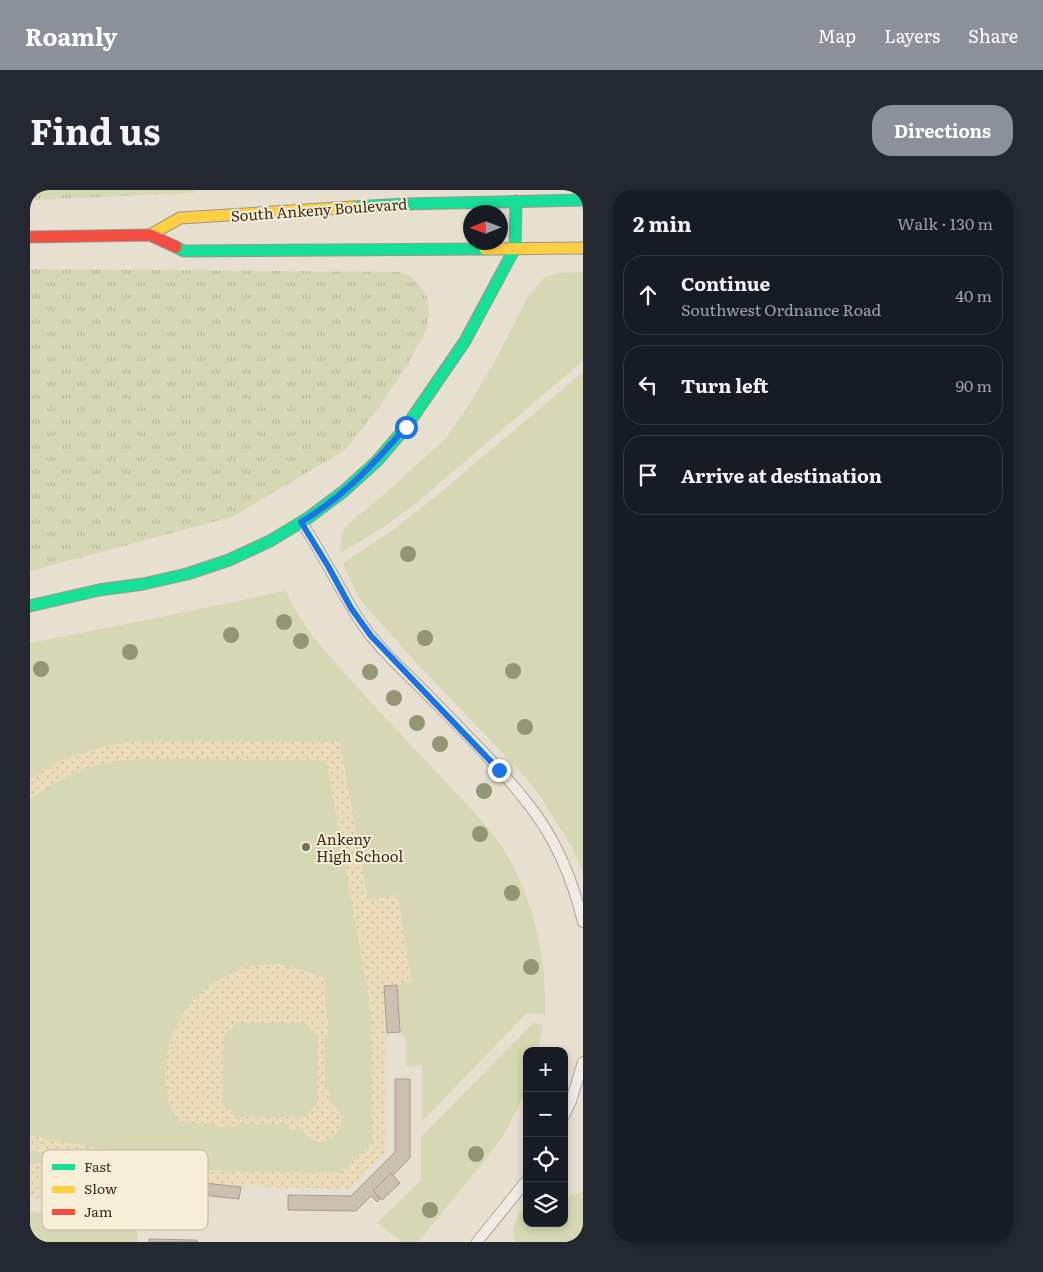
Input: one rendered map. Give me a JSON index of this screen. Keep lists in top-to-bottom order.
{
  "streets": {
    "main road": ["South Ankeny Boulevard"]
  },
  "places": ["Ankeny High School"],
  "legend": ["Fast", "Slow", "Jam"],
  "north": "left",
  "page": {
    "header": "Roamly",
    "nav": ["Map", "Layers", "Share"],
    "title": "Find us",
    "buttons": "Directions",
    "heading": ["2 min", "Walk · 130 m"],
    "list": [
      ["Continue", "Southwest Ordnance Road", "40 m"],
      ["Turn left", "90 m"],
      "Arrive at destination"
    ],
    "map_buttons": ["+", "−"]
  }
}
